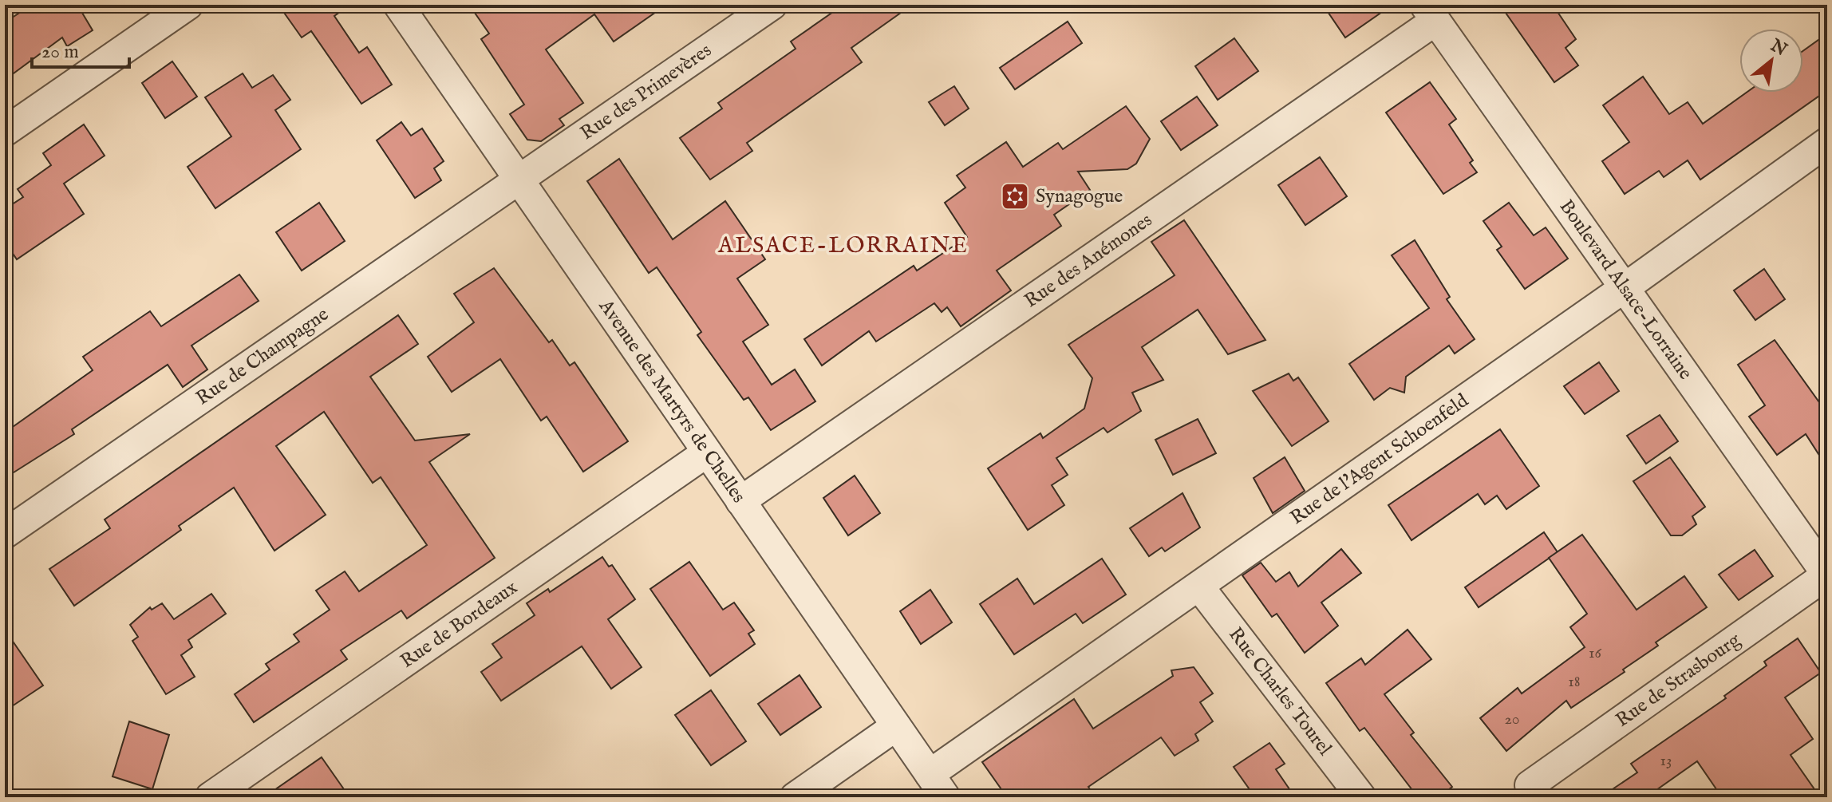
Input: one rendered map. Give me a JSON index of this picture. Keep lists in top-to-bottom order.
{
  "streets": {
    "street": [
      "Rue des Primevères",
      "Rue des Anémones",
      "Boulevard Alsace-Lorraine",
      "Rue de Champagne",
      "Avenue des Martyrs de Chelles",
      "Rue de l'Agent Schoenfeld",
      "Rue de Bordeaux",
      "Rue de Strasbourg",
      "Rue Charles Tourel"
    ]
  },
  "crossings": [
    ["Rue des Primevères", "Rue de Champagne"],
    ["Rue des Primevères", "Avenue des Martyrs de Chelles"],
    ["Rue des Anémones", "Boulevard Alsace-Lorraine"],
    ["Rue des Anémones", "Avenue des Martyrs de Chelles"],
    ["Boulevard Alsace-Lorraine", "Rue de l'Agent Schoenfeld"],
    ["Boulevard Alsace-Lorraine", "Rue de Strasbourg"],
    ["Rue de Champagne", "Avenue des Martyrs de Chelles"],
    ["Avenue des Martyrs de Chelles", "Rue de l'Agent Schoenfeld"],
    ["Avenue des Martyrs de Chelles", "Rue de Bordeaux"],
    ["Rue de l'Agent Schoenfeld", "Rue Charles Tourel"]
  ],
  "districts": ["ALSACE-LORRAINE"],
  "places": {
    "synagogue": ["Synagogue"]
  },
  "house_numbers": [
    "16",
    "18",
    "20",
    "13"
  ],
  "scale_bar": "20 m",
  "north": "top right"
}
